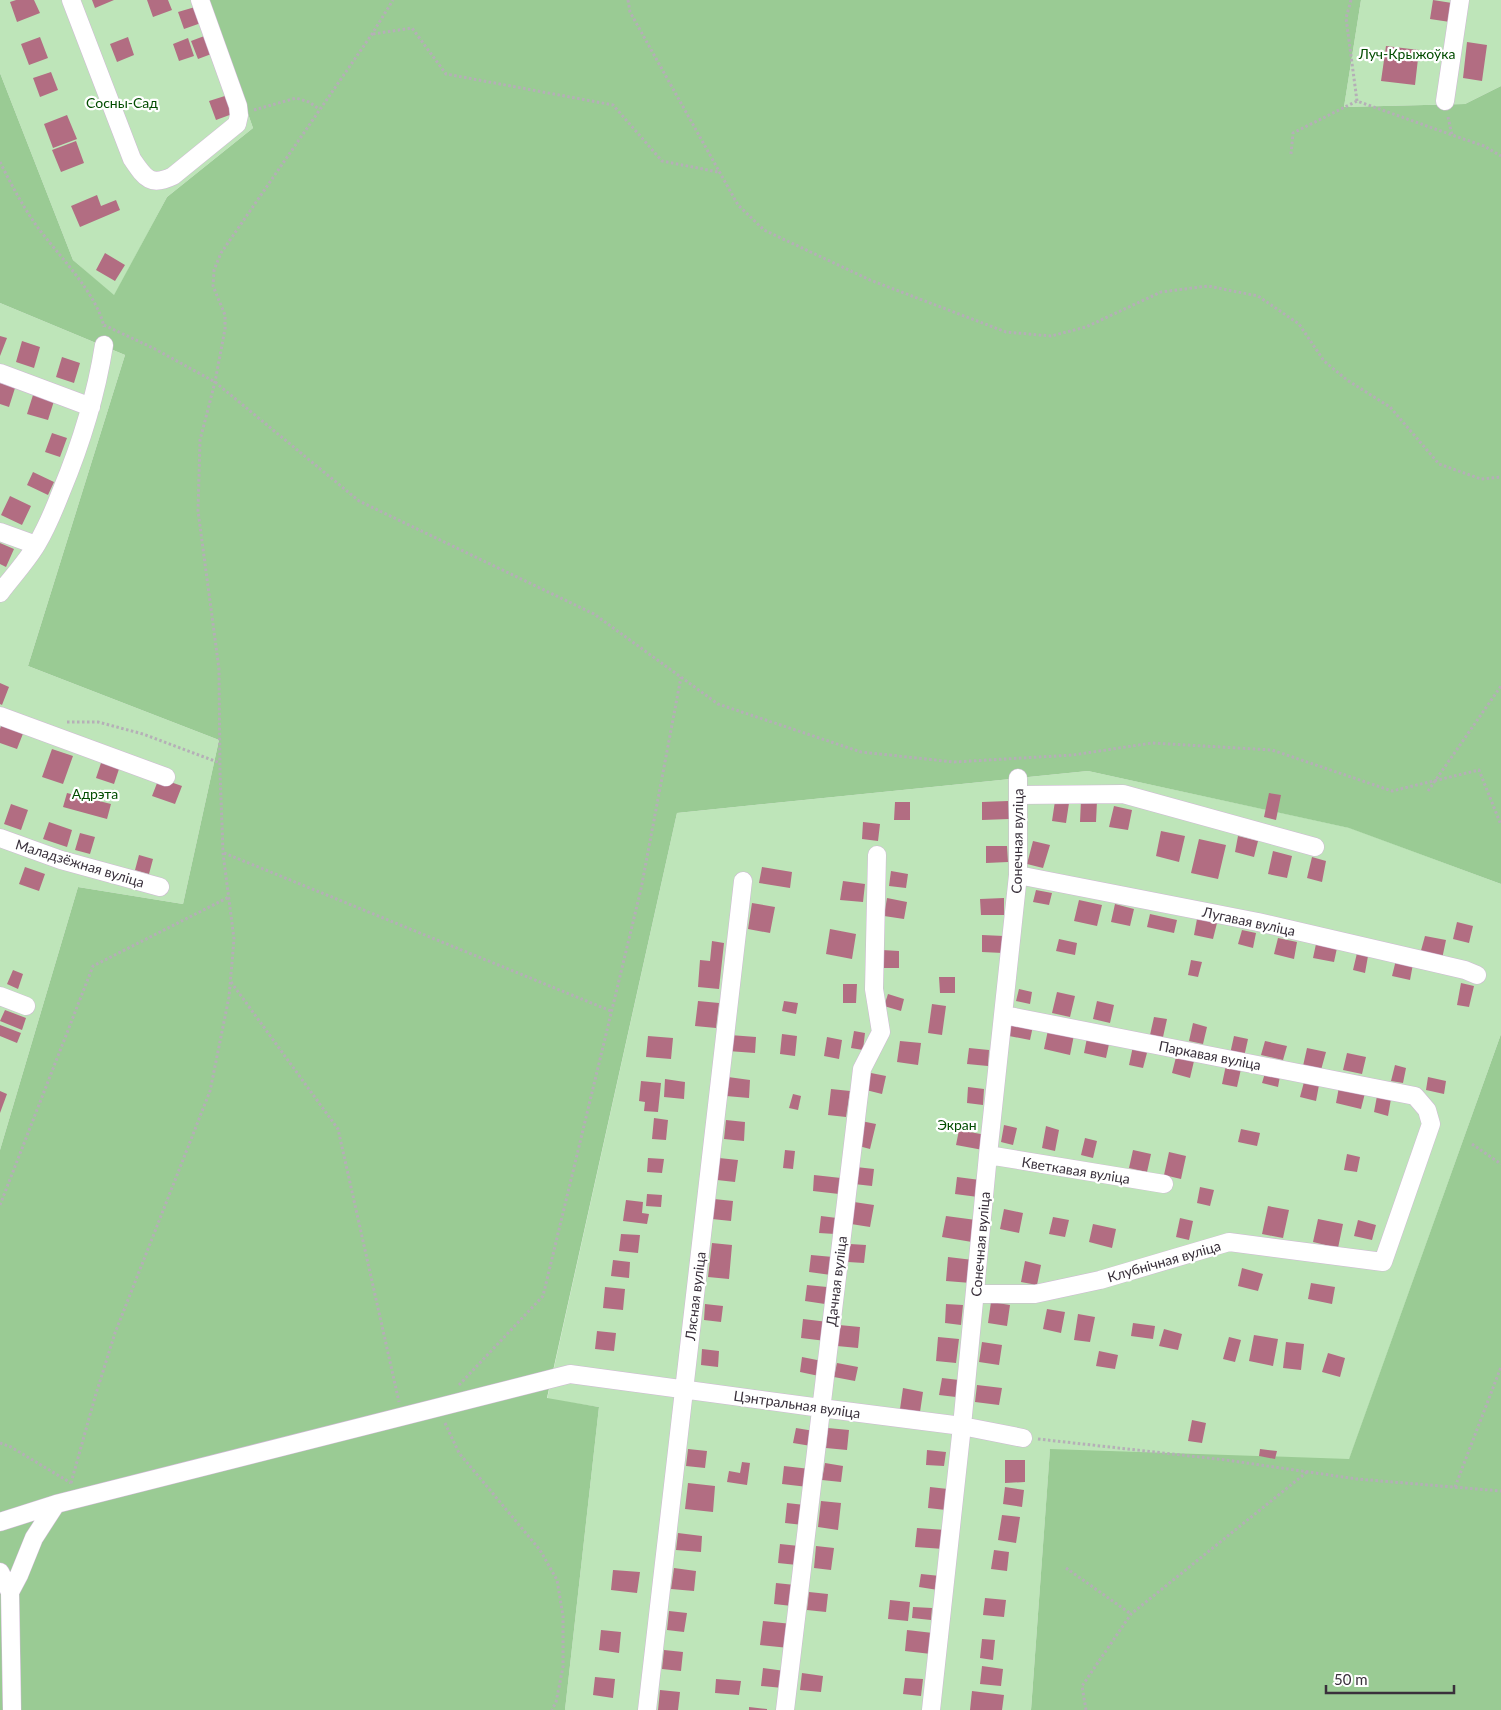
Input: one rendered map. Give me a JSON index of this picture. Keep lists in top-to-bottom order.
{
  "streets": {
    "street": [
      "Сонечная вуліца",
      "Маладзёжная вуліца",
      "Лугавая вуліца",
      "Паркавая вуліца",
      "Кветкавая вуліца",
      "Клубнічная вуліца",
      "Дачная вуліца",
      "Лясная вуліца",
      "Цэнтральная вуліца"
    ]
  },
  "crossings": [
    ["Сонечная вуліца", "Лугавая вуліца"],
    ["Сонечная вуліца", "Паркавая вуліца"],
    ["Сонечная вуліца", "Кветкавая вуліца"],
    ["Сонечная вуліца", "Клубнічная вуліца"],
    ["Сонечная вуліца", "Цэнтральная вуліца"],
    ["Паркавая вуліца", "Клубнічная вуліца"],
    ["Дачная вуліца", "Цэнтральная вуліца"],
    ["Лясная вуліца", "Цэнтральная вуліца"]
  ],
  "parks": [
    "Луч-Крыжоўка",
    "Сосны-Сад",
    "Адрэта",
    "Экран"
  ],
  "scale_bar": "50 m"
}
